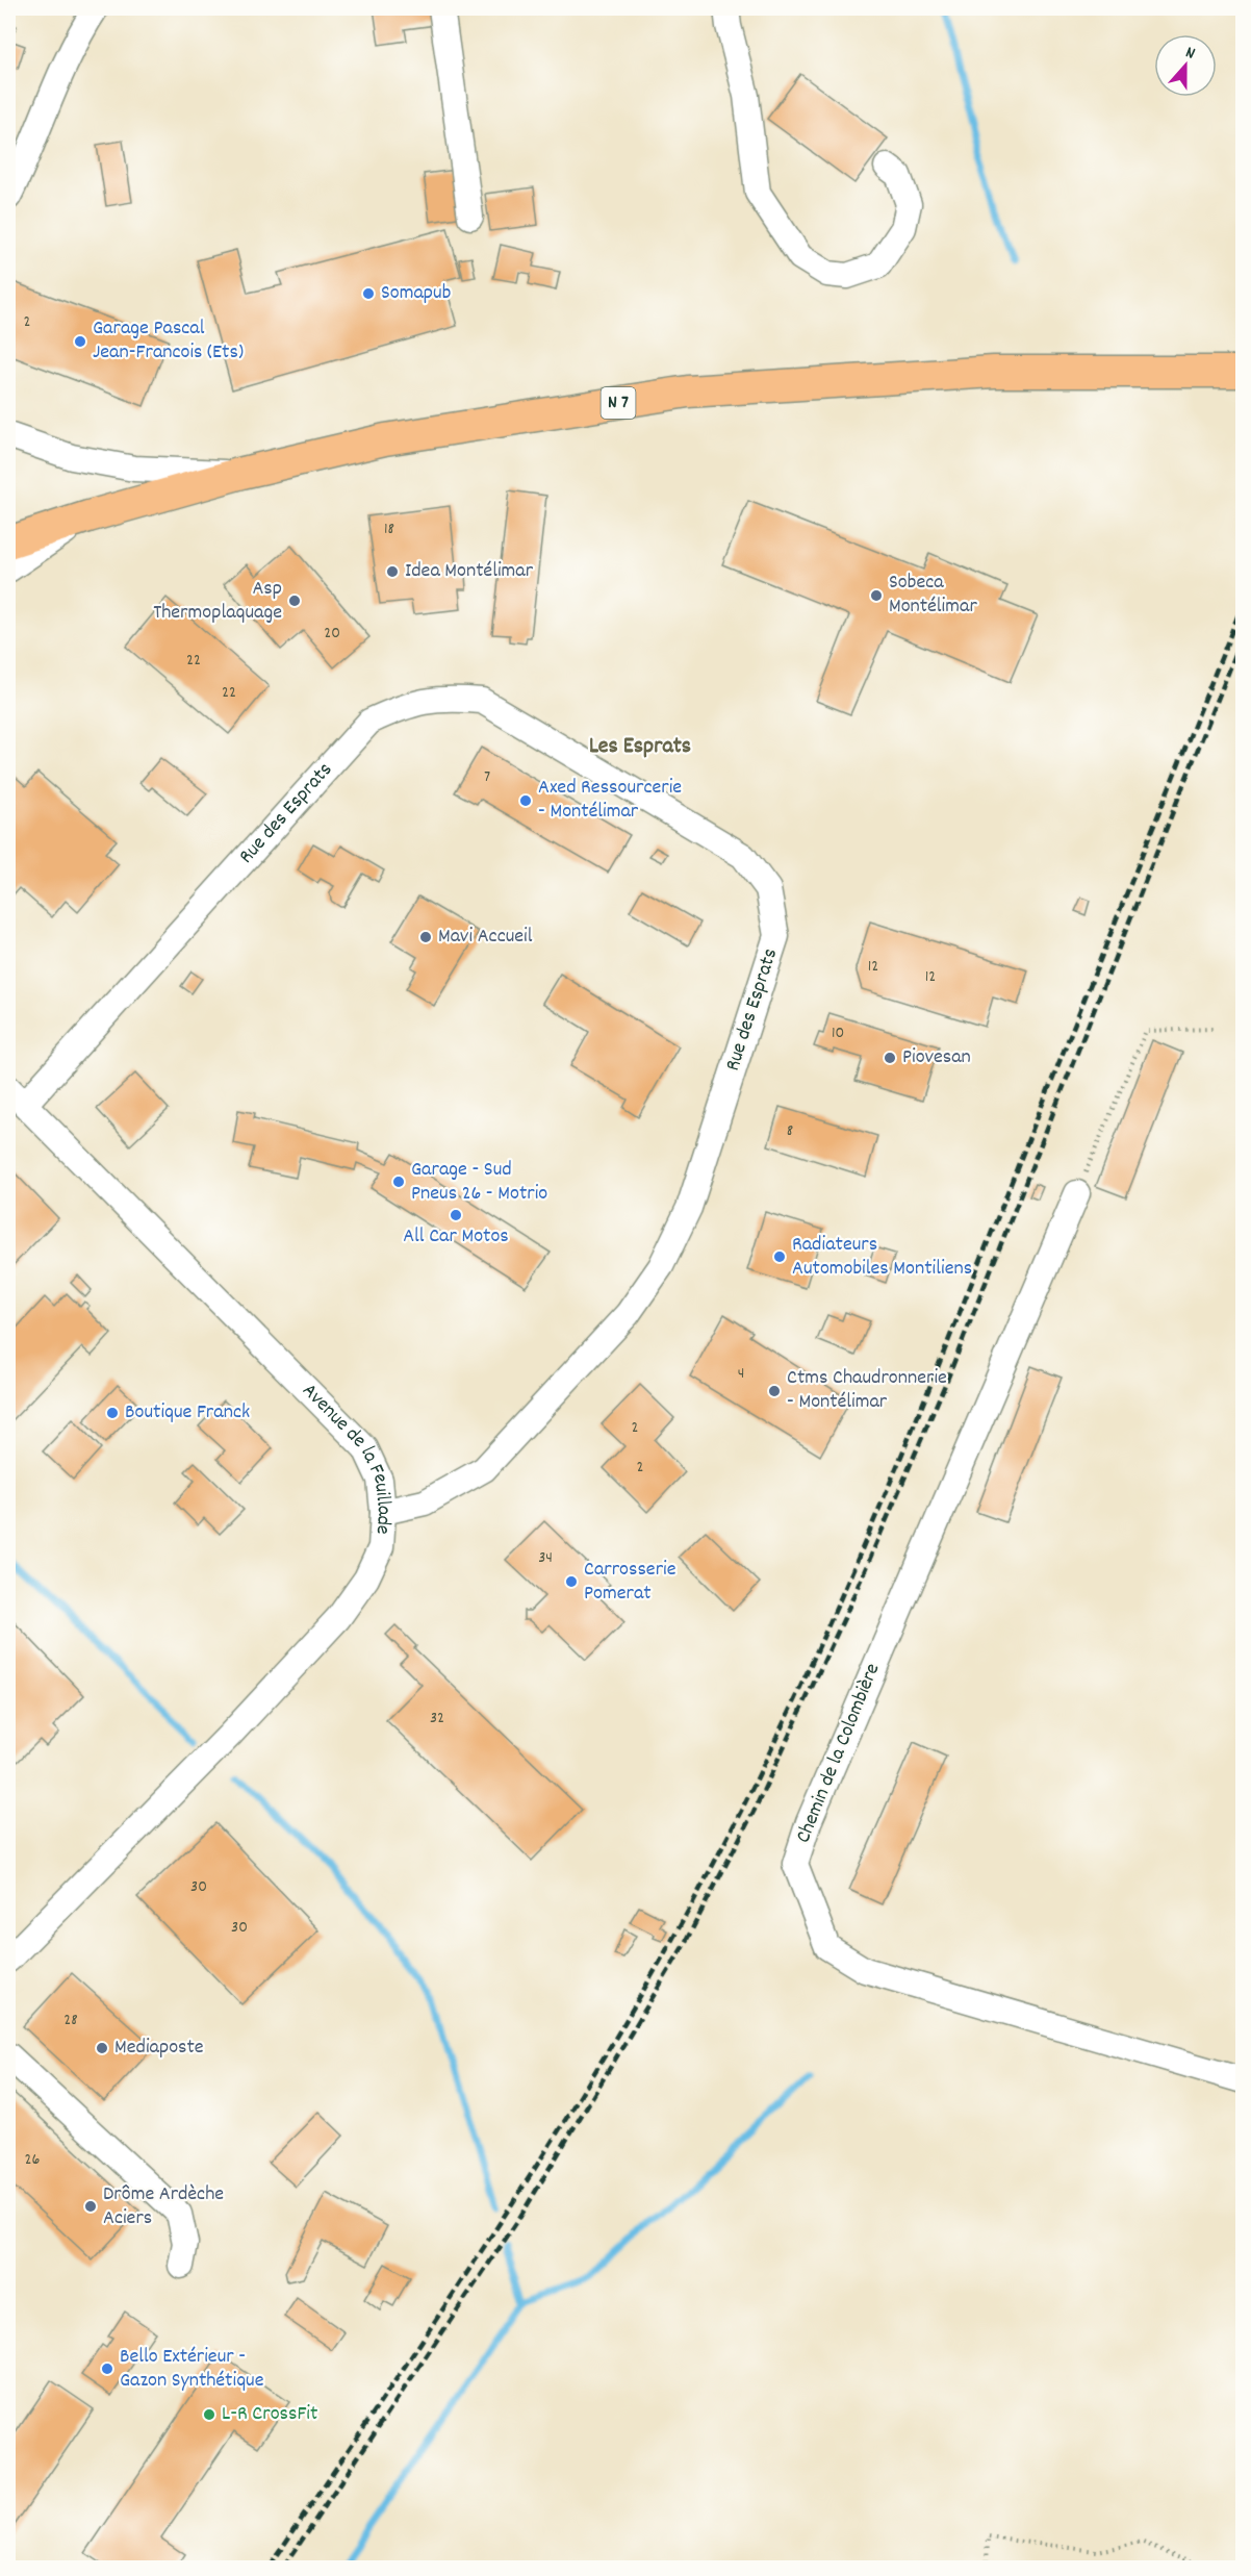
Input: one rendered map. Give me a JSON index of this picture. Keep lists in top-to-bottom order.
{
  "streets": {
    "main road": ["N 7"],
    "street": ["Rue des Esprats", "Avenue de la Feuillade", "Chemin de la Colombière"]
  },
  "crossings": [
    ["Rue des Esprats", "Avenue de la Feuillade"]
  ],
  "districts": ["Les Esprats"],
  "places": [
    "Somapub",
    "Garage Pascal Jean-Francois (Ets)",
    "Idea Montélimar",
    "Sobeca Montélimar",
    "Asp Thermoplaquage",
    "Axed Ressourcerie - Montélimar",
    "Mavi Accueil",
    "Piovesan",
    "Garage - Sud Pneus 26 - Motrio",
    "All Car Motos",
    "Radiateurs Automobiles Montiliens",
    "Ctms Chaudronnerie - Montélimar",
    "Boutique Franck",
    "Carrosserie Pomerat",
    "Mediaposte",
    "Drôme Ardèche Aciers",
    "Bello Extérieur - Gazon Synthétique",
    "L-R CrossFit"
  ],
  "house_numbers": [
    "2",
    "18",
    "20",
    "22",
    "22",
    "7",
    "12",
    "12",
    "10",
    "8",
    "4",
    "2",
    "2",
    "34",
    "32",
    "30",
    "30",
    "28",
    "26"
  ],
  "north": "top"
}
